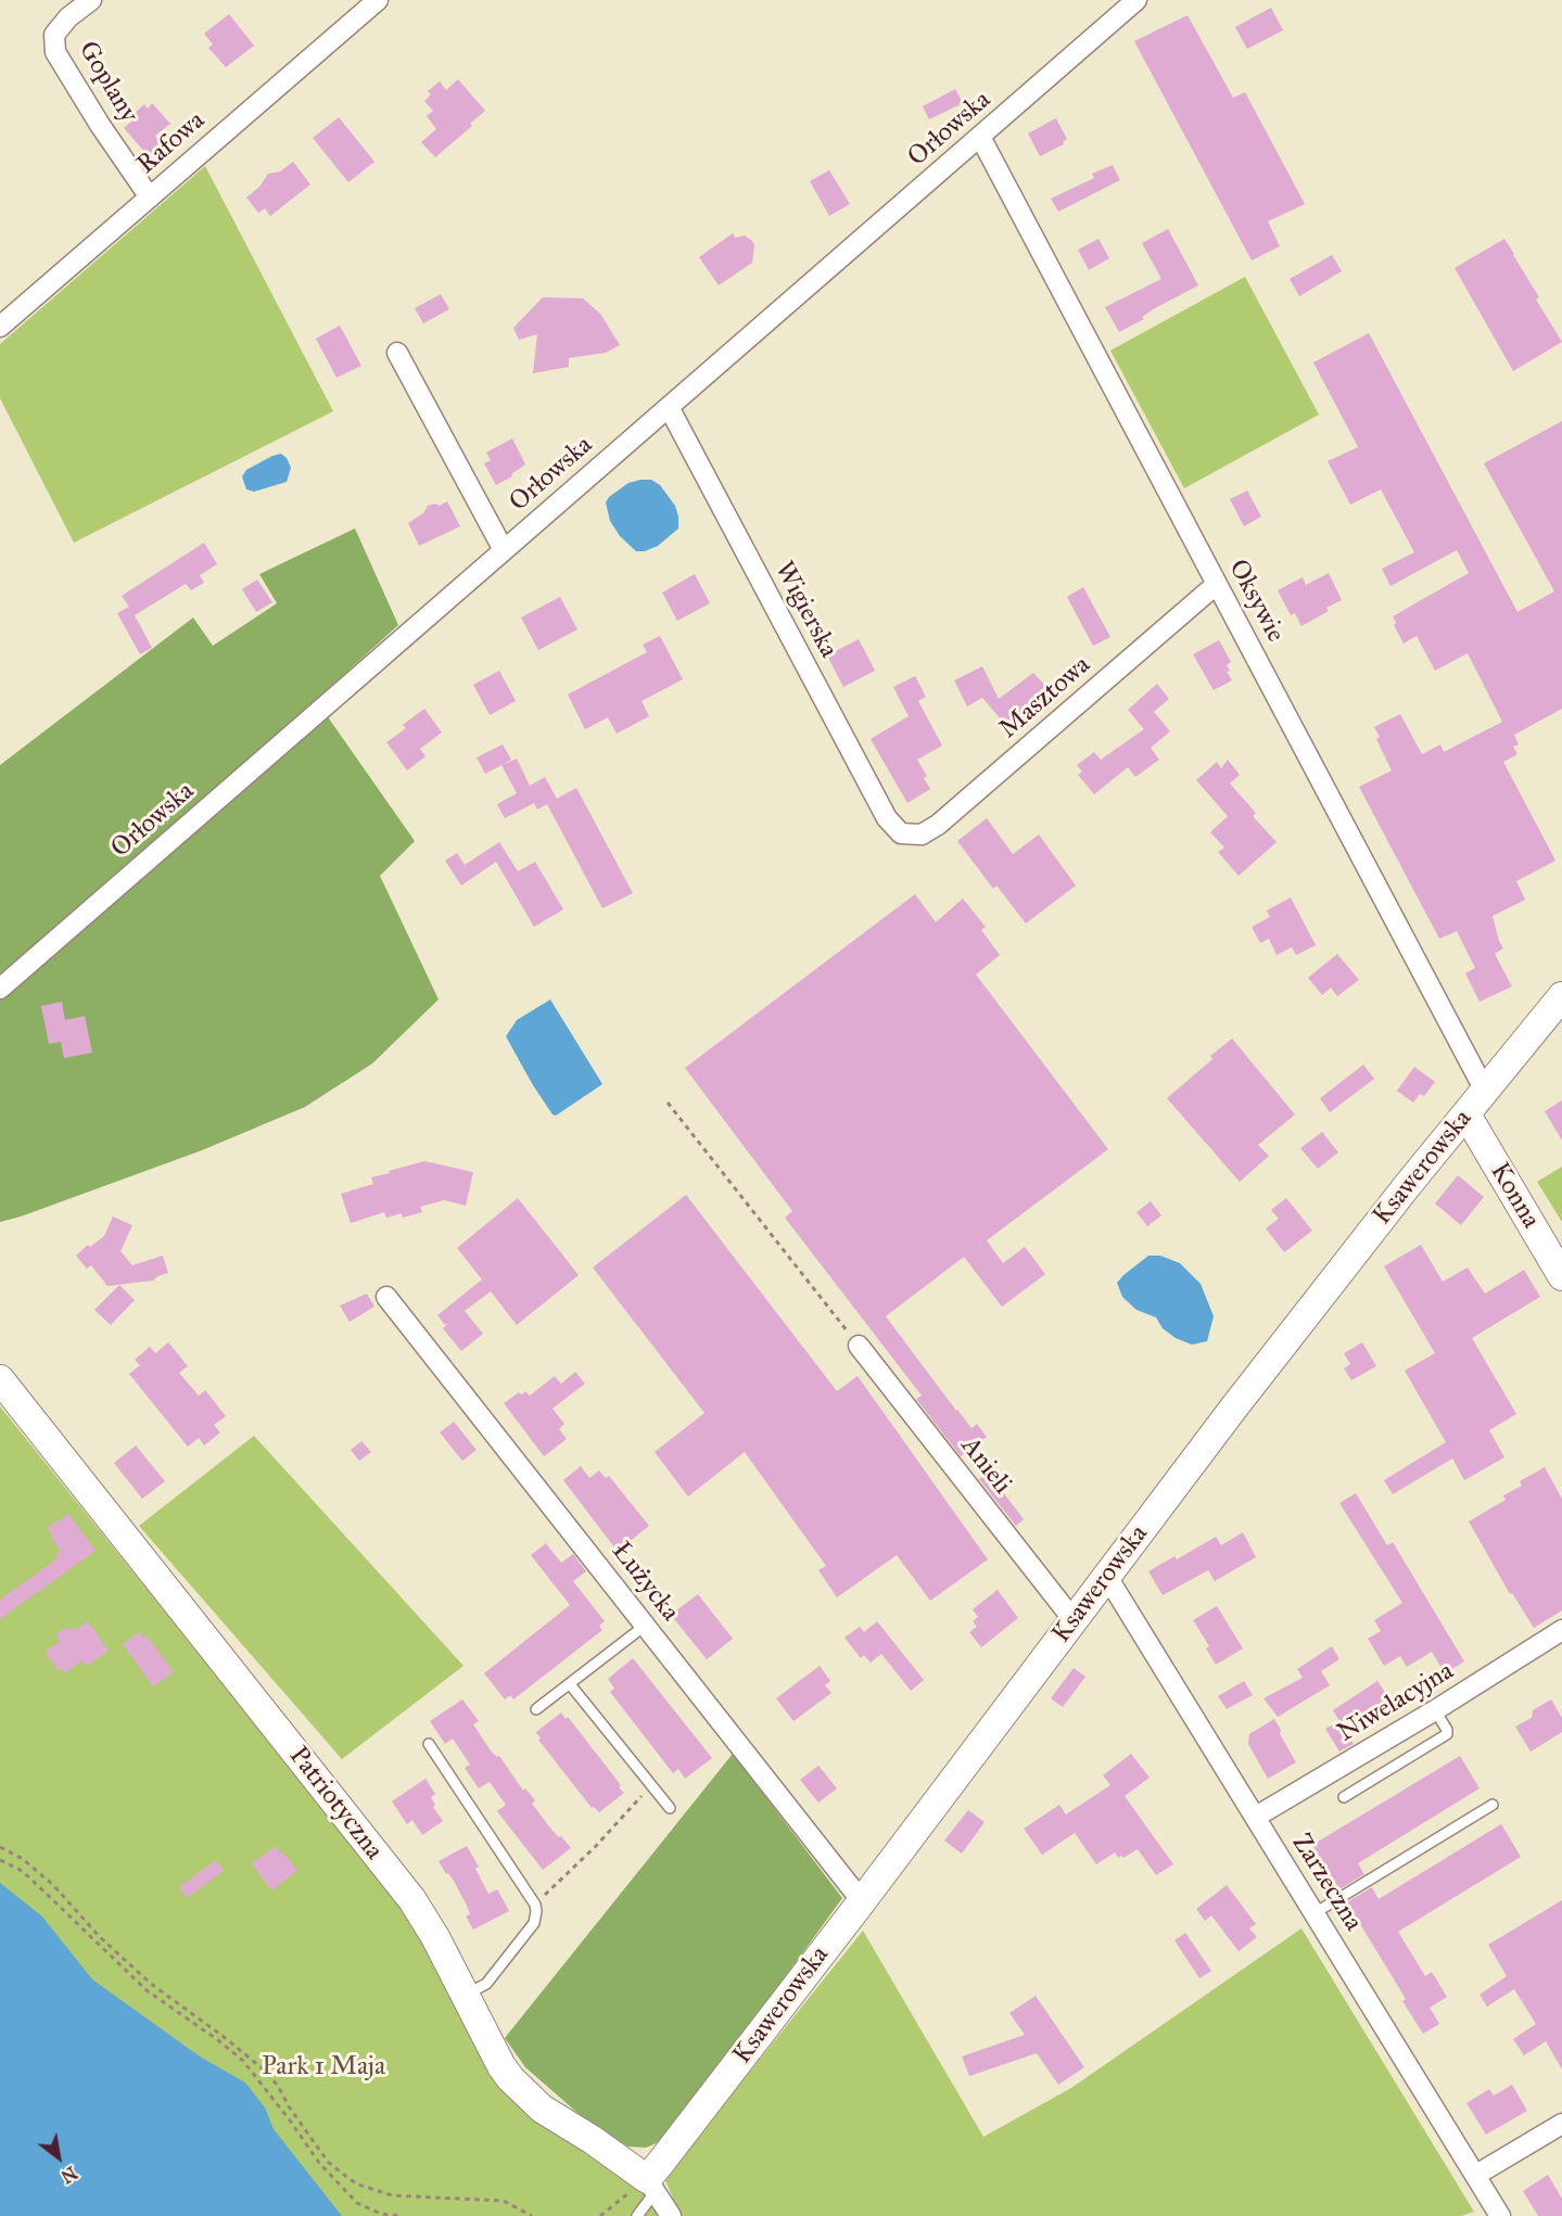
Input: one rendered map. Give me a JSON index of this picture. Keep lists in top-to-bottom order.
{
  "streets": {
    "street": [
      "Goplany",
      "Orłowska",
      "Rafowa",
      "Oksywie",
      "Wigierska",
      "Masztowa",
      "Ksawerowska",
      "Konna",
      "Anieli",
      "Łużycka",
      "Niwelacyjna",
      "Patriotyczna",
      "Zarzeczna"
    ]
  },
  "crossings": [
    ["Goplany", "Rafowa"],
    ["Orłowska", "Oksywie"],
    ["Orłowska", "Wigierska"],
    ["Oksywie", "Masztowa"],
    ["Oksywie", "Ksawerowska"],
    ["Wigierska", "Masztowa"],
    ["Ksawerowska", "Konna"],
    ["Ksawerowska", "Anieli"],
    ["Ksawerowska", "Łużycka"],
    ["Ksawerowska", "Patriotyczna"],
    ["Ksawerowska", "Zarzeczna"],
    ["Niwelacyjna", "Zarzeczna"]
  ],
  "parks": ["Park 1 Maja"],
  "north": "bottom right"
}
